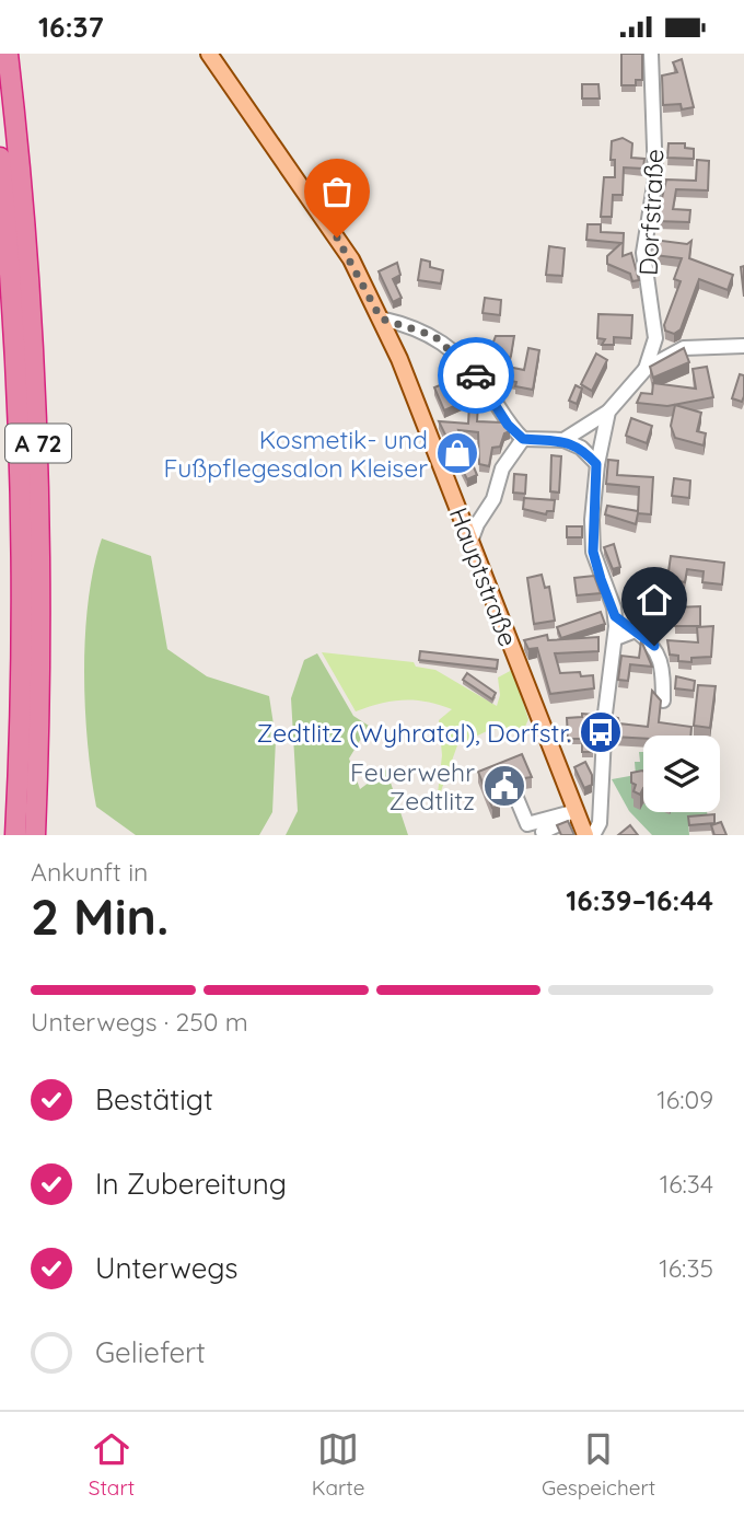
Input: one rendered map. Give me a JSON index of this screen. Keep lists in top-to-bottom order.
{
  "streets": {
    "highway": ["A 72"],
    "main road": ["Hauptstraße"],
    "street": ["Dorfstraße"]
  },
  "places": {
    "shop": ["Kosmetik- und Fußpflegesalon Kleiser"],
    "bus stop": ["Zedtlitz (Wyhratal), Dorfstr."],
    "public building": ["Feuerwehr Zedtlitz"]
  },
  "page": {
    "status": "16:37",
    "heading": ["2 Min.", "Ankunft in", "16:39–16:44"],
    "bar": "Unterwegs · 250 m",
    "list": [
      ["Bestätigt", "16:09"],
      ["In Zubereitung", "16:34"],
      ["Unterwegs", "16:35"],
      "Geliefert"
    ],
    "tabs": ["Start", "Karte", "Gespeichert"]
  }
}
